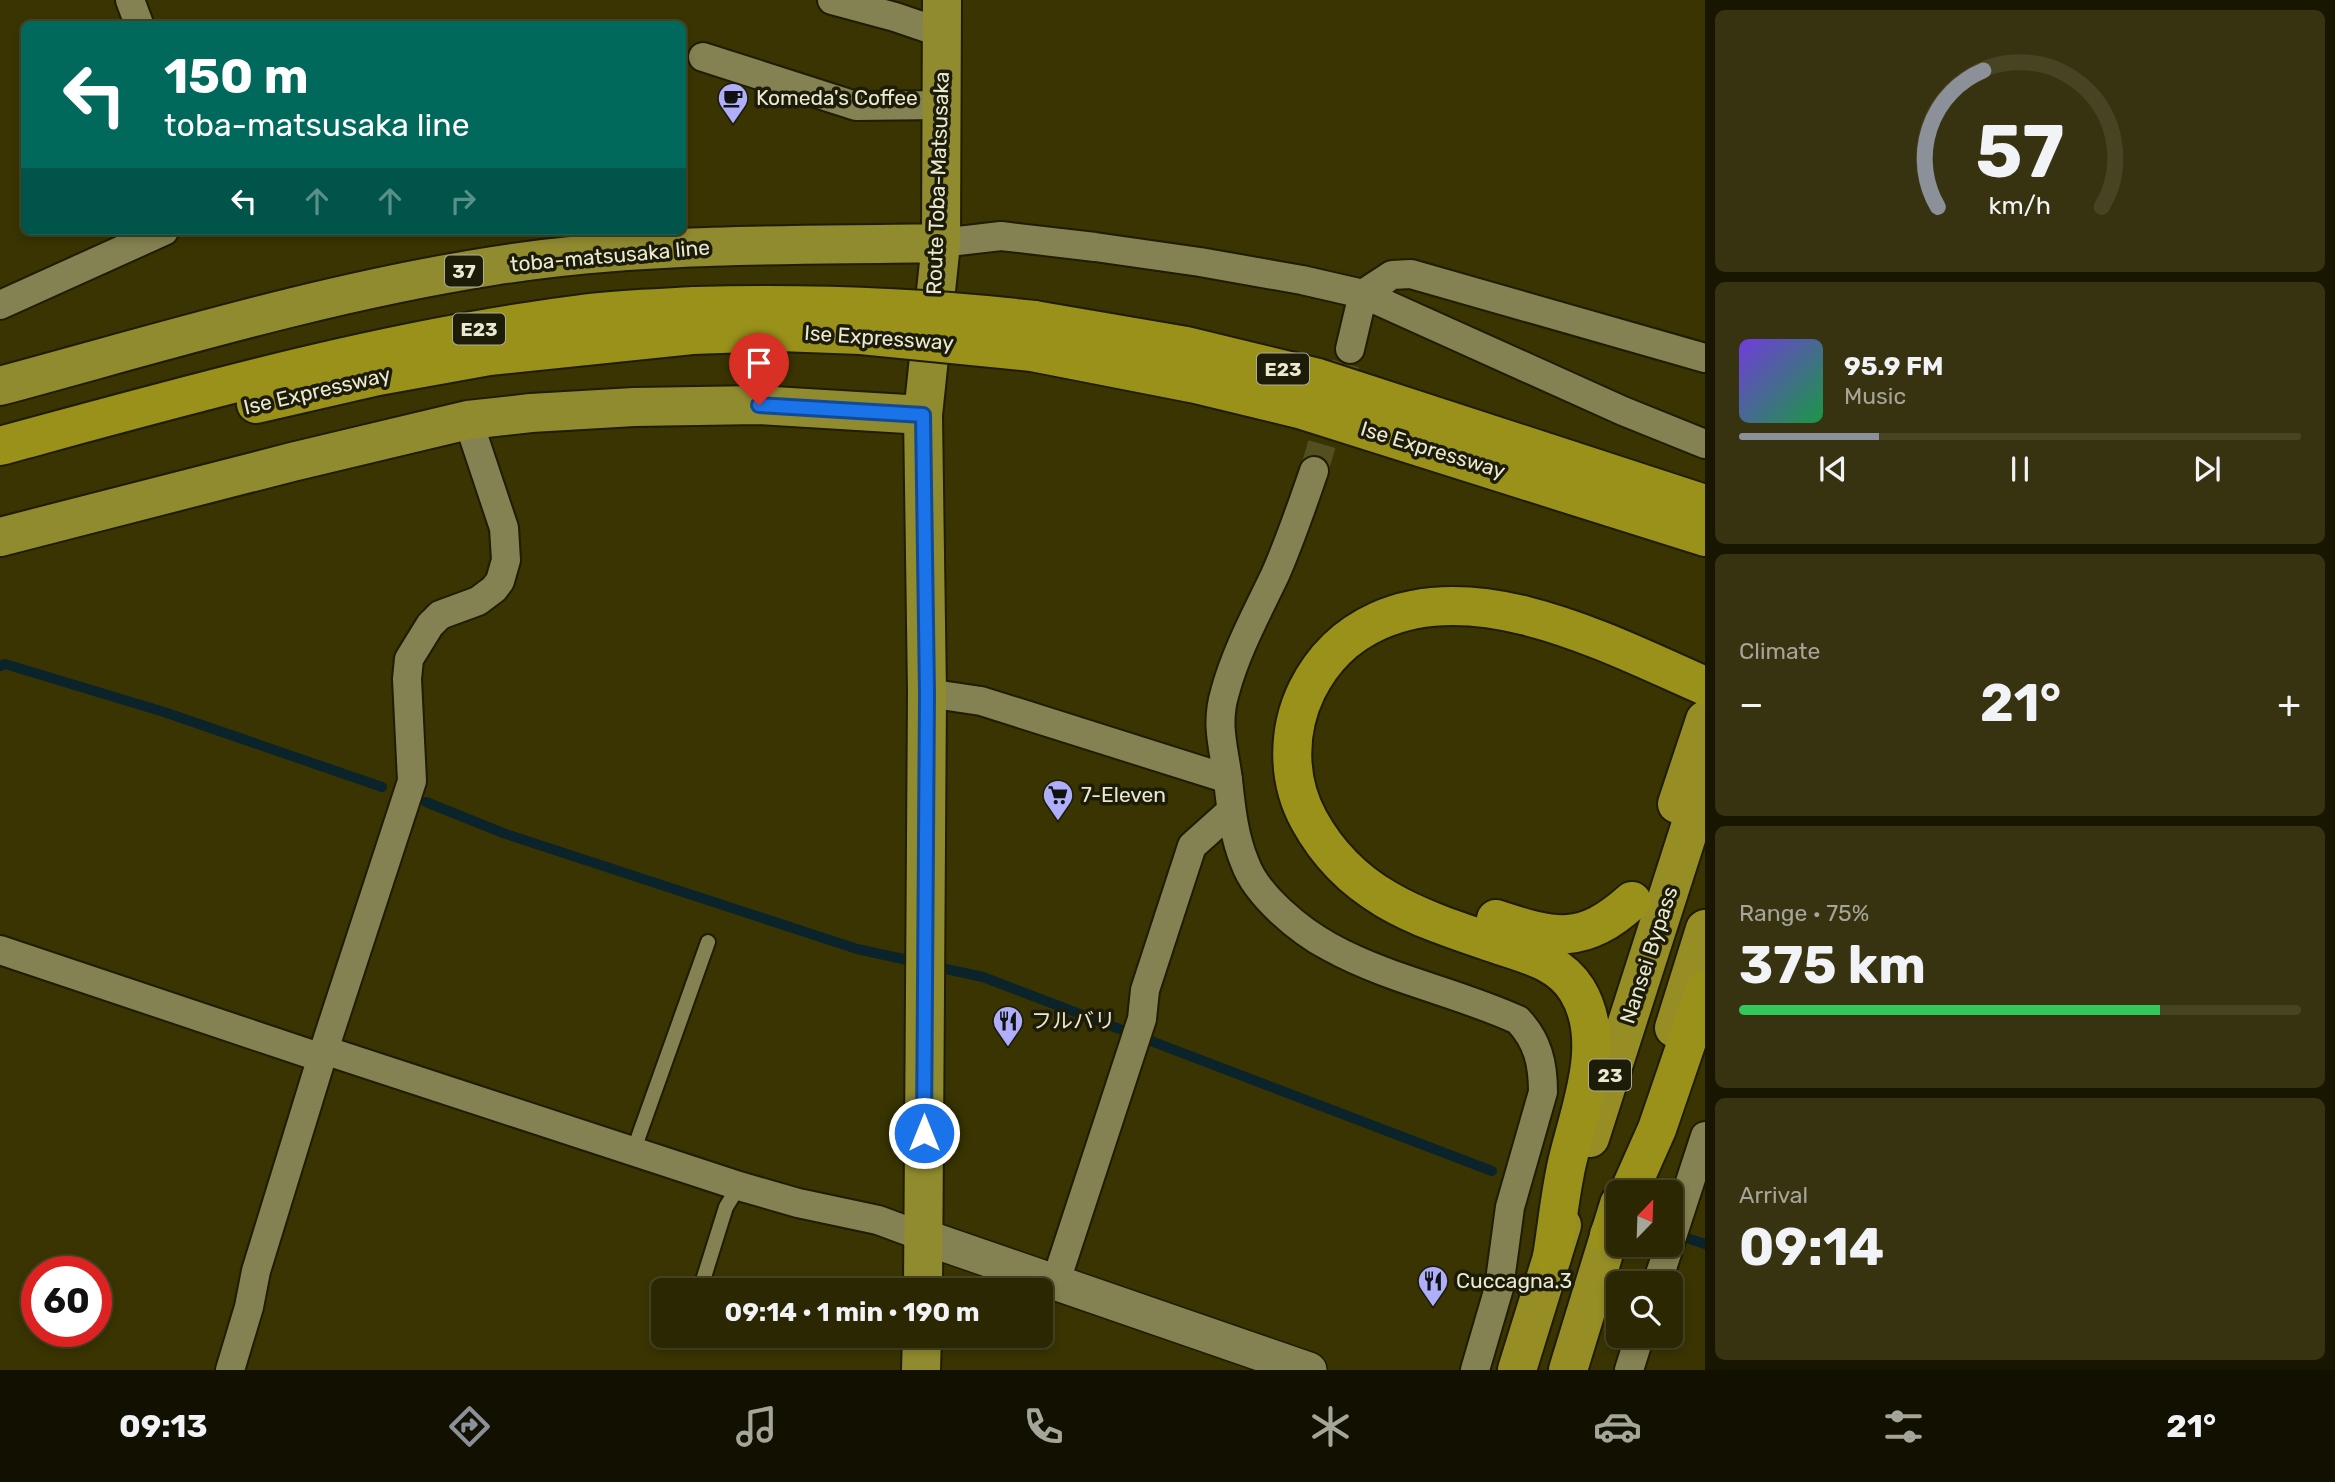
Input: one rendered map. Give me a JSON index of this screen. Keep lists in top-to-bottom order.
{
  "streets": {
    "highway": [
      "E23",
      "Ise Expressway",
      "Nansei Bypass",
      "23"
    ],
    "main road": ["Route Toba-Matsusaka", "toba-matsusaka line", "37"]
  },
  "crossings": [
    ["Route Toba-Matsusaka", "toba-matsusaka line"],
    ["E23", "Ise Expressway"]
  ],
  "places": {
    "cafe": ["Komeda's Coffee"],
    "supermarket": ["7-Eleven"],
    "restaurant": ["フルバリ", "Cuccagna.3"]
  },
  "north": "top right",
  "page": {
    "turn": ["150 m", "toba-matsusaka line"],
    "song": ["95.9 FM", "Music"],
    "tile": [
      "Climate",
      ["Range · 75%", "375 km"],
      ["Arrival", "09:14"]
    ],
    "heat": ["−", "21°", "+"],
    "limit": "60",
    "trip": "09:14 · 1 min · 190 m",
    "tabs": ["09:13", "21°"],
    "gauge": ["57", "km/h"]
  }
}
